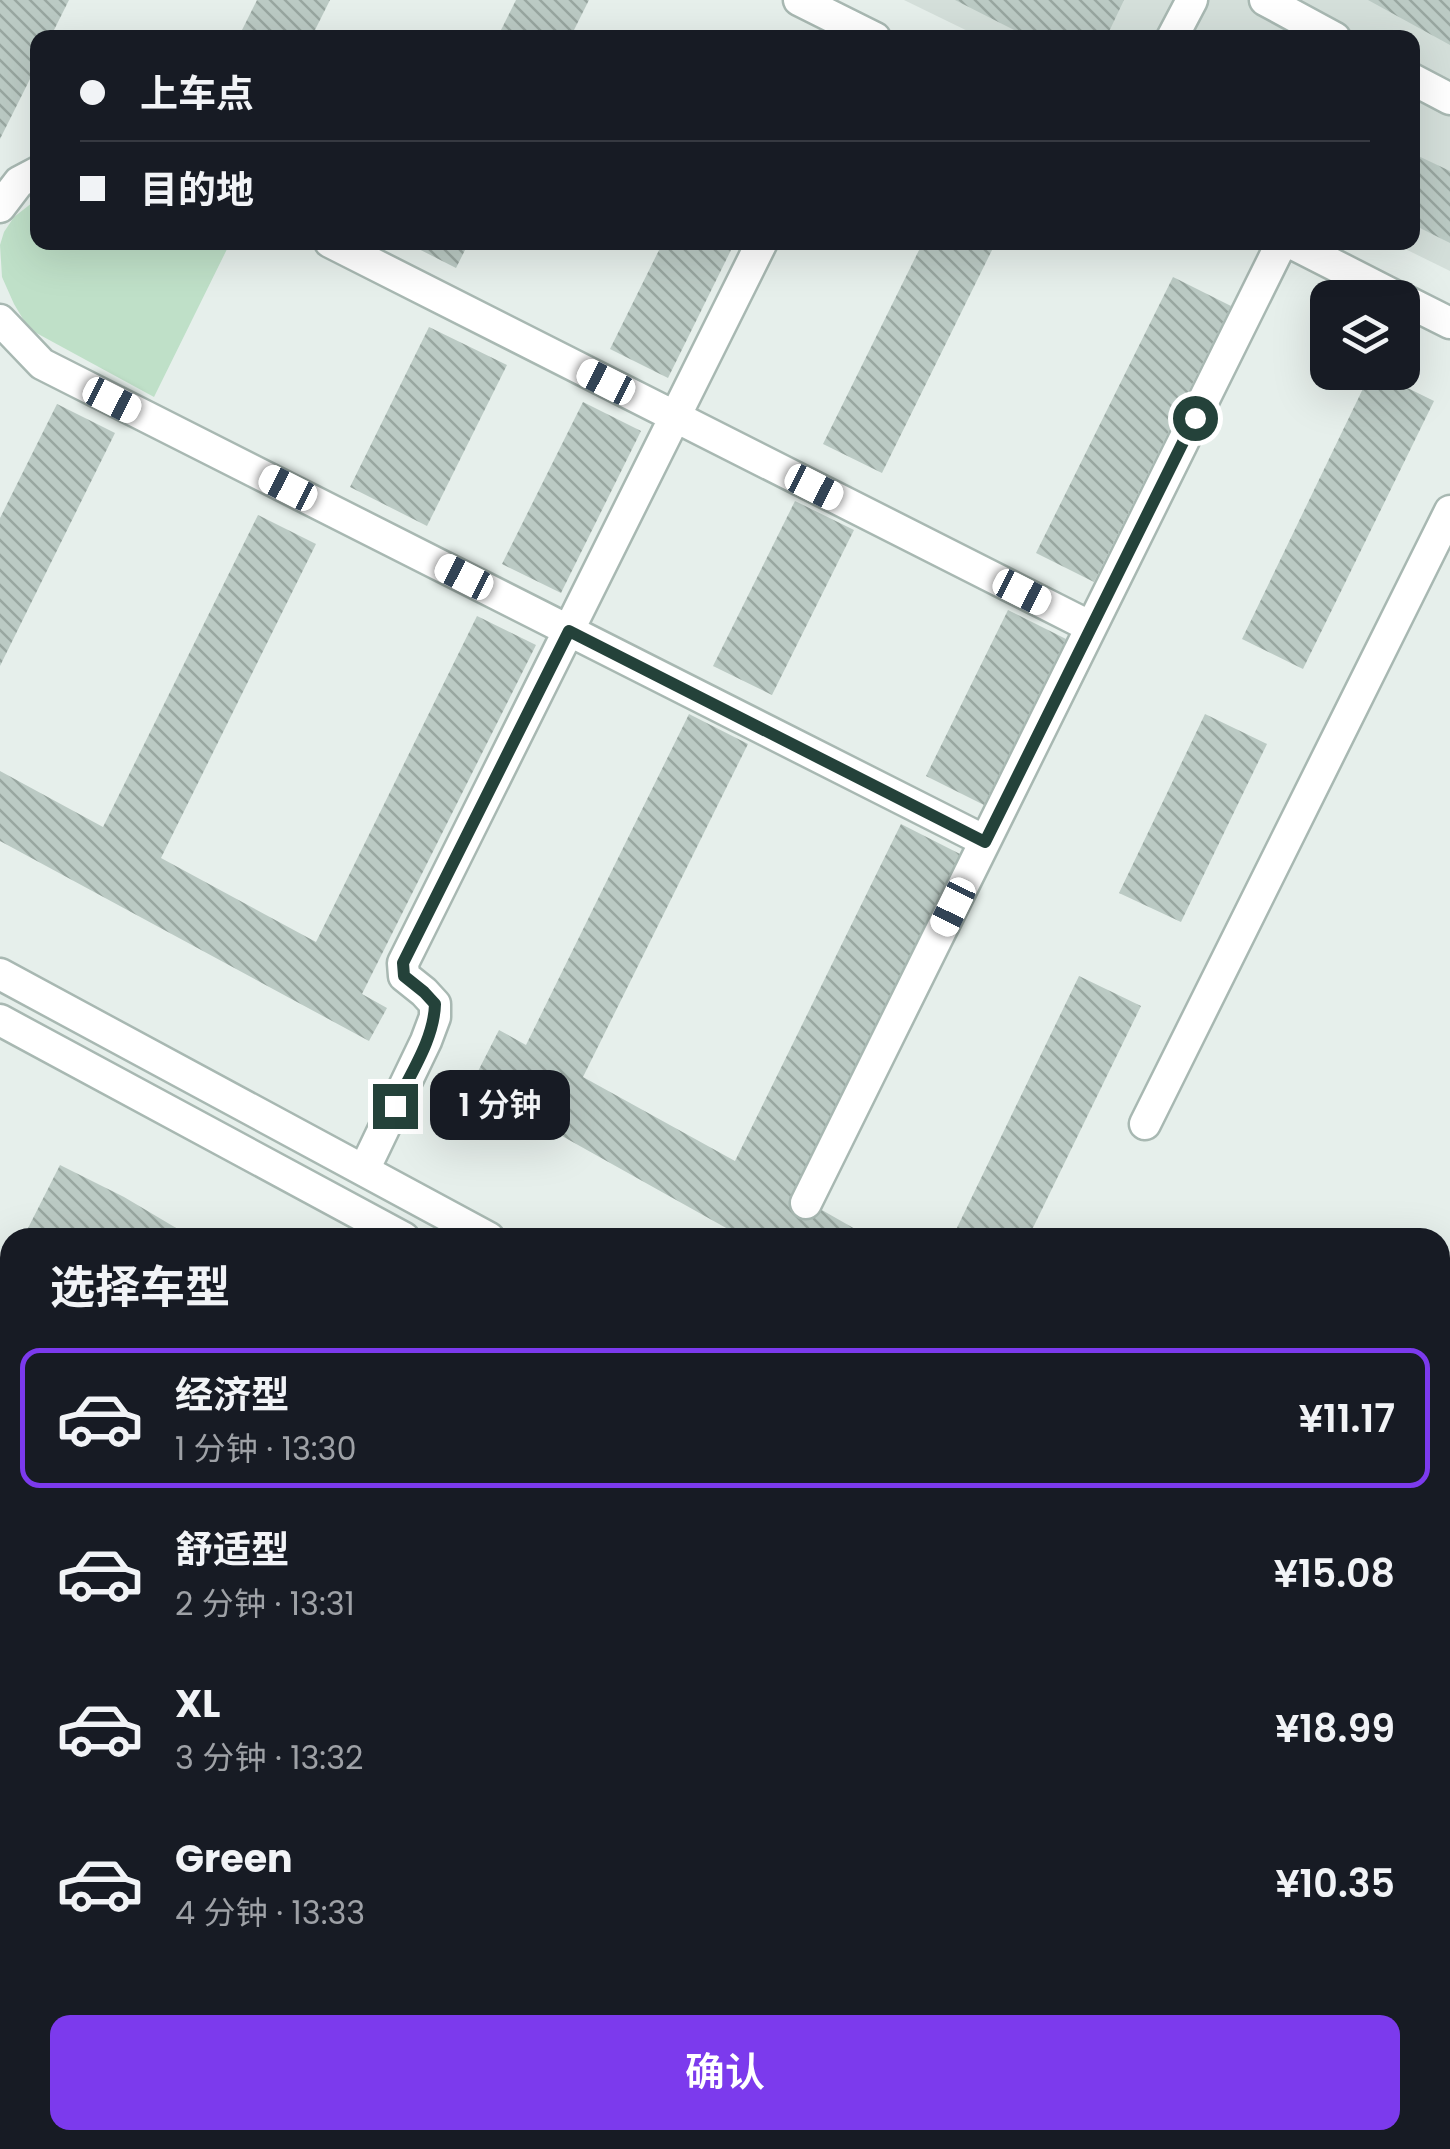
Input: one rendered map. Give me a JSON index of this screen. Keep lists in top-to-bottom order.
{
  "page": {
    "banner": ["上车点", "目的地"],
    "bubble": "1 分钟",
    "heading": "选择车型",
    "list": [
      {
        "name": "经济型",
        "note": "1 分钟 · 13:30",
        "value": "¥11.17"
      },
      {
        "name": "舒适型",
        "note": "2 分钟 · 13:31",
        "value": "¥15.08"
      },
      {
        "name": "XL",
        "note": "3 分钟 · 13:32",
        "value": "¥18.99"
      },
      {
        "name": "Green",
        "note": "4 分钟 · 13:33",
        "value": "¥10.35"
      }
    ],
    "buttons": "确认"
  }
}
